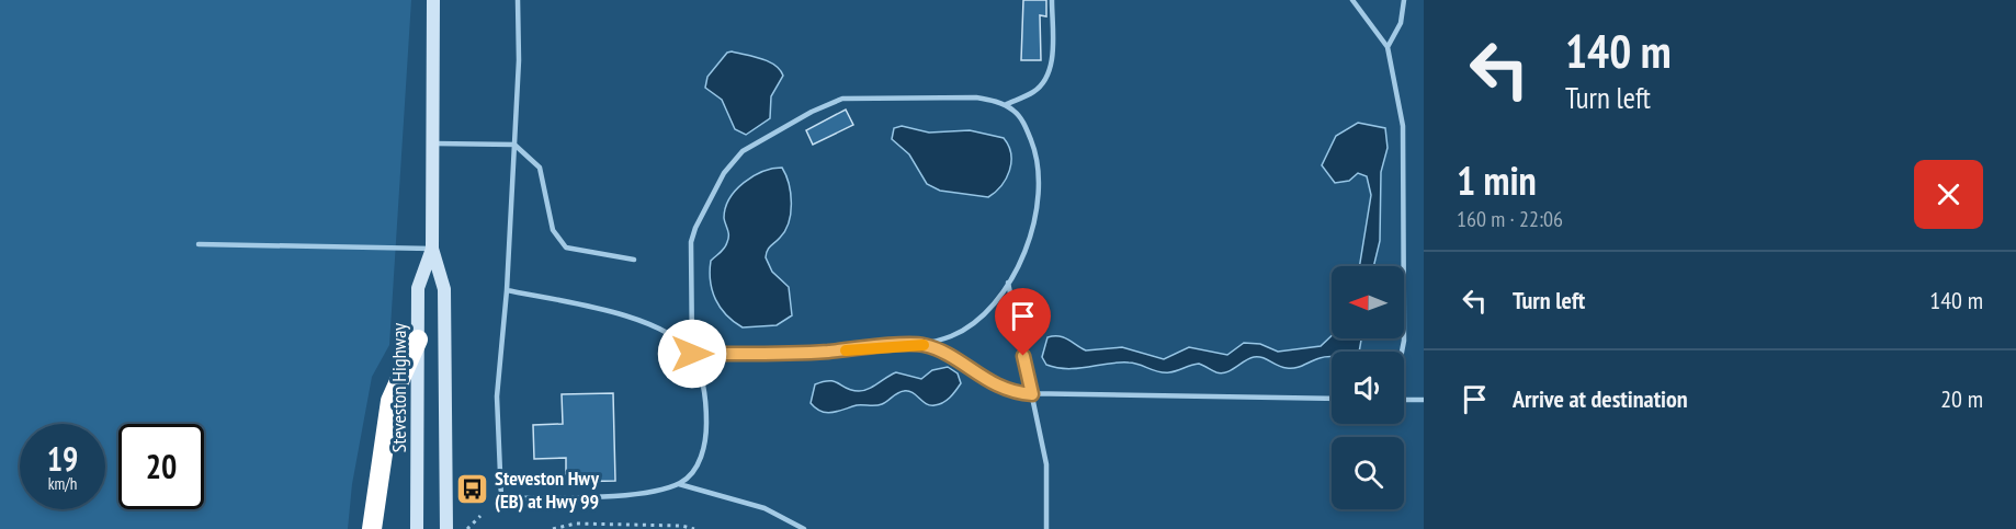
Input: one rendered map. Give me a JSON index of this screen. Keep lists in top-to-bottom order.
{
  "streets": {
    "main road": ["Steveston Highway"]
  },
  "places": {
    "bus stop": ["Steveston Hwy (EB) at Hwy 99"]
  },
  "north": "left",
  "page": {
    "turn": ["140 m", "Turn left"],
    "heading": ["1 min", "160 m · 22:06"],
    "list": [
      {
        "name": "Turn left",
        "value": "140 m"
      },
      {
        "name": "Arrive at destination",
        "value": "20 m"
      }
    ],
    "speed": "19 km/h",
    "limit": "20"
  }
}
